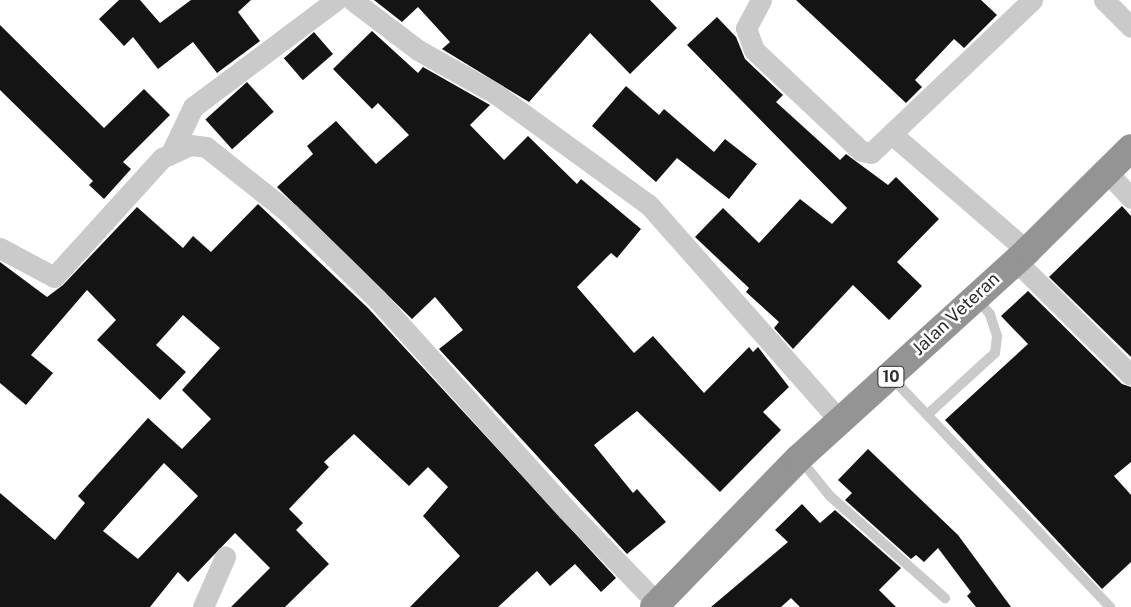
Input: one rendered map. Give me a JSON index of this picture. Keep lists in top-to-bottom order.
{
  "streets": {
    "highway": ["Jalan Veteran", "10"]
  }
}
